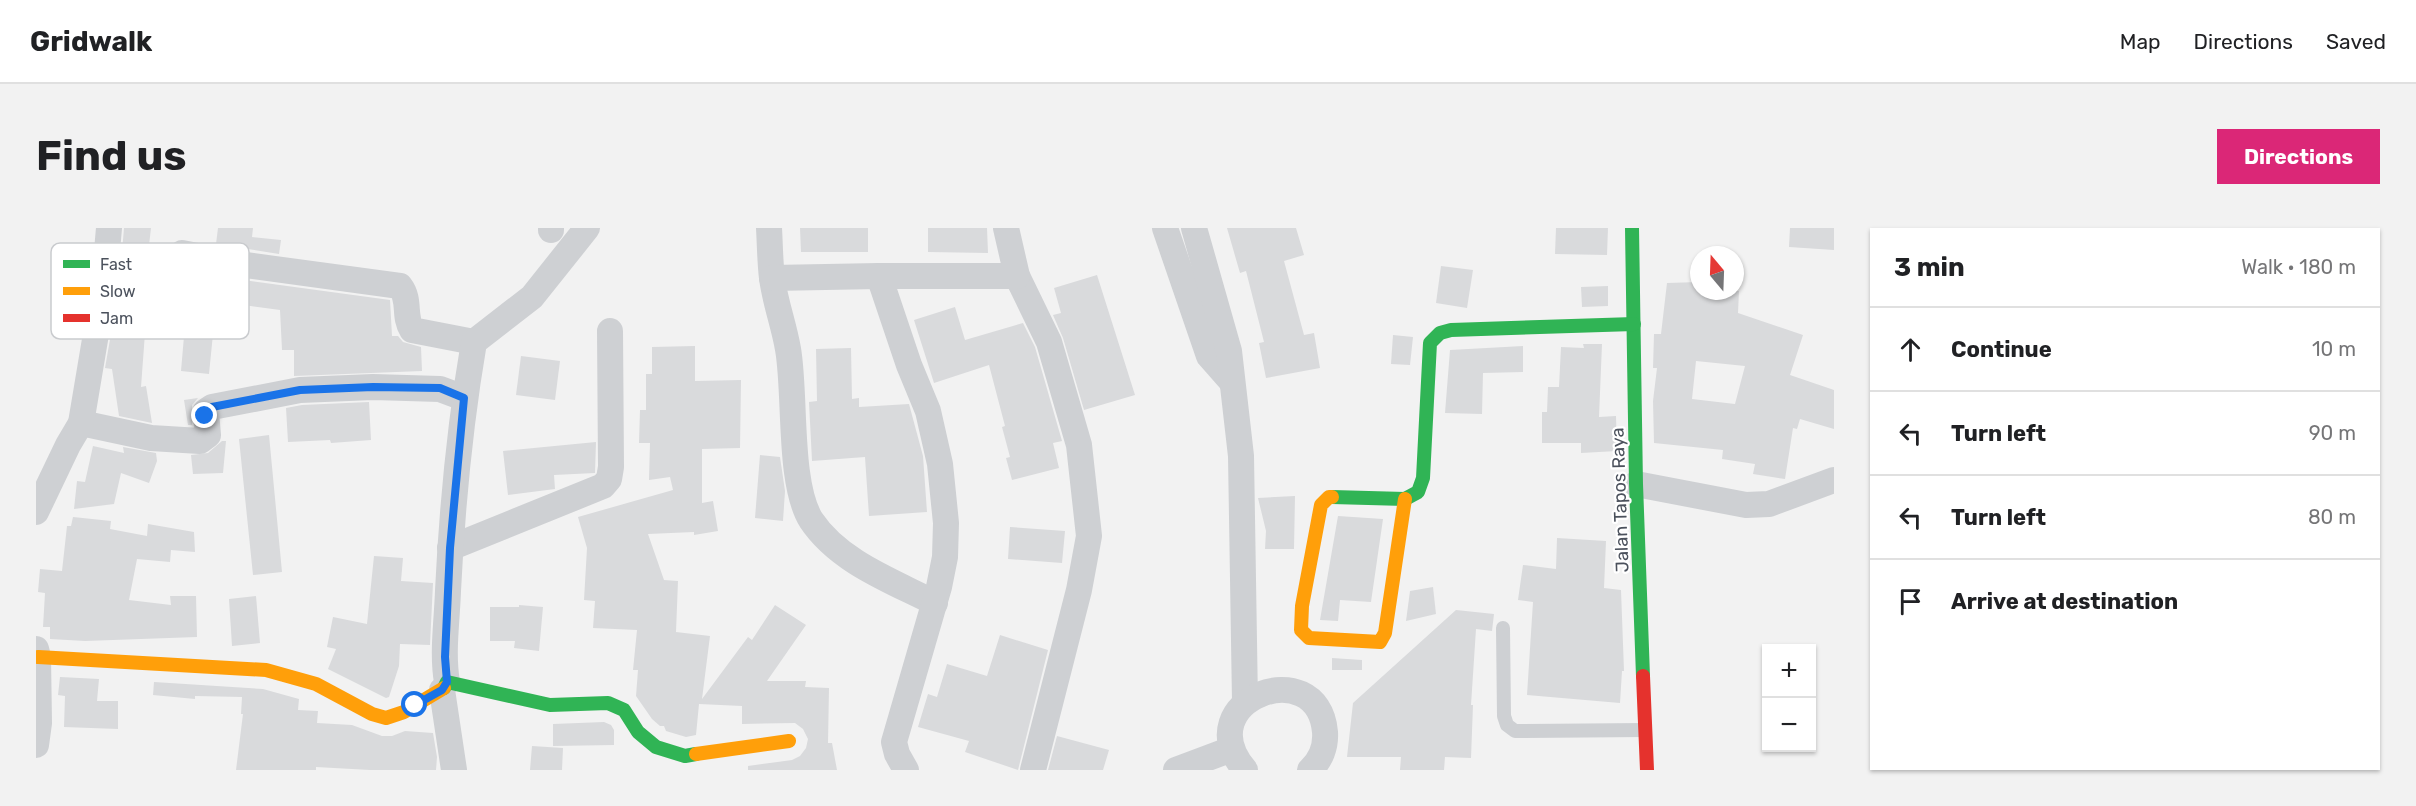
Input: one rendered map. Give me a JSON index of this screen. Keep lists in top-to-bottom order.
{
  "streets": {
    "street": ["Jalan Tapos Raya"]
  },
  "legend": ["Fast", "Slow", "Jam"],
  "north": "top",
  "page": {
    "header": "Gridwalk",
    "nav": ["Map", "Directions", "Saved"],
    "buttons": "Directions",
    "title": "Find us",
    "heading": ["3 min", "Walk · 180 m"],
    "list": [
      ["Continue", "10 m"],
      ["Turn left", "90 m"],
      ["Turn left", "80 m"],
      "Arrive at destination"
    ],
    "map_buttons": ["+", "−"]
  }
}
